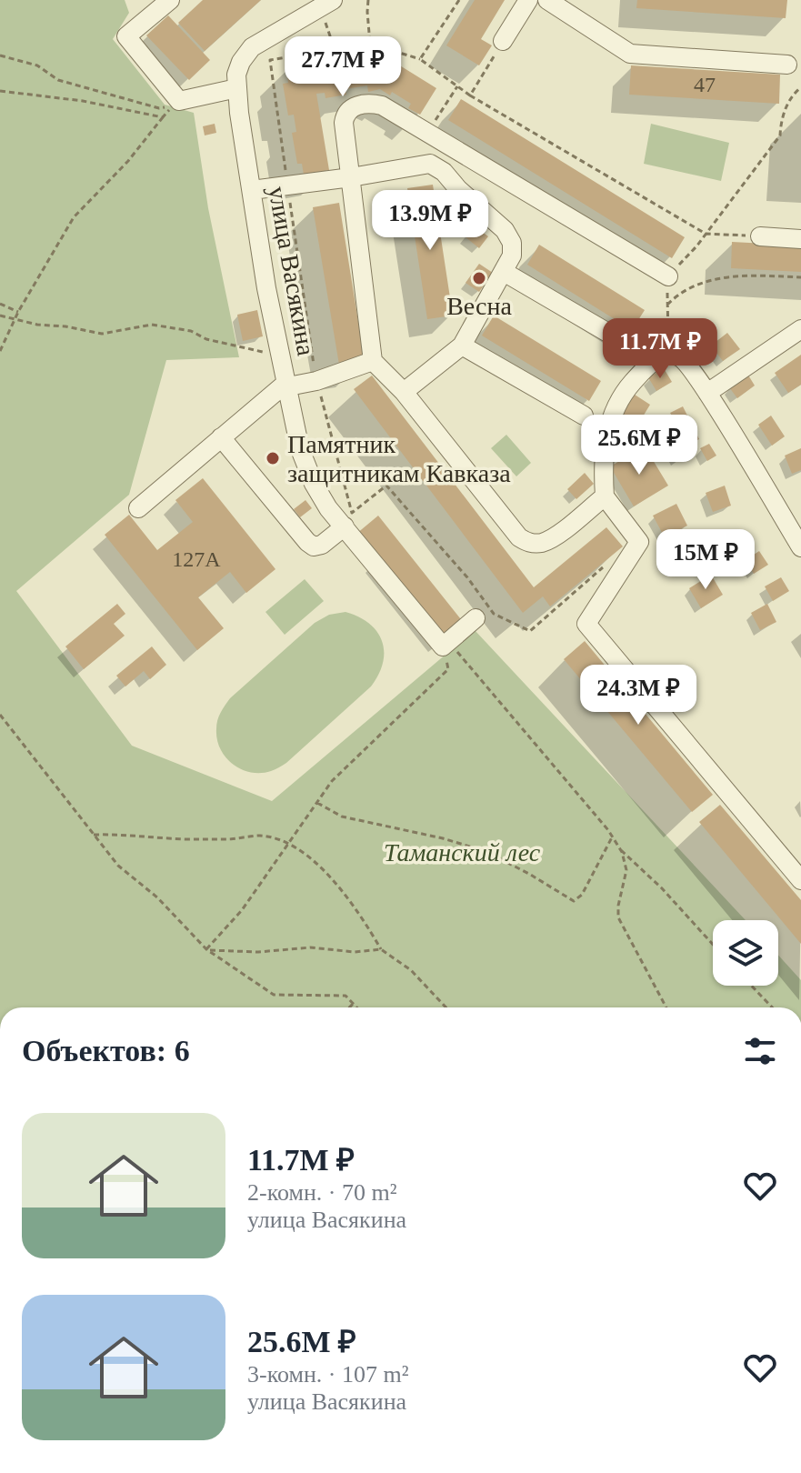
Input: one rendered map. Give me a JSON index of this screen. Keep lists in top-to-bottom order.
{
  "streets": {
    "street": ["улица Васякина"]
  },
  "parks": ["Таманский лес"],
  "places": ["Весна", "Памятник защитникам Кавказа"],
  "house_numbers": ["47", "127А"],
  "page": {
    "price": [
      "27.7M ₽",
      "13.9M ₽",
      "11.7M ₽",
      "25.6M ₽",
      "15M ₽",
      "24.3M ₽"
    ],
    "heading": "Объектов: 6",
    "list": [
      {
        "name": "11.7M ₽",
        "note": "2-комн. · 70 m² · улица Васякина"
      },
      {
        "name": "25.6M ₽",
        "note": "3-комн. · 107 m² · улица Васякина"
      }
    ]
  }
}
